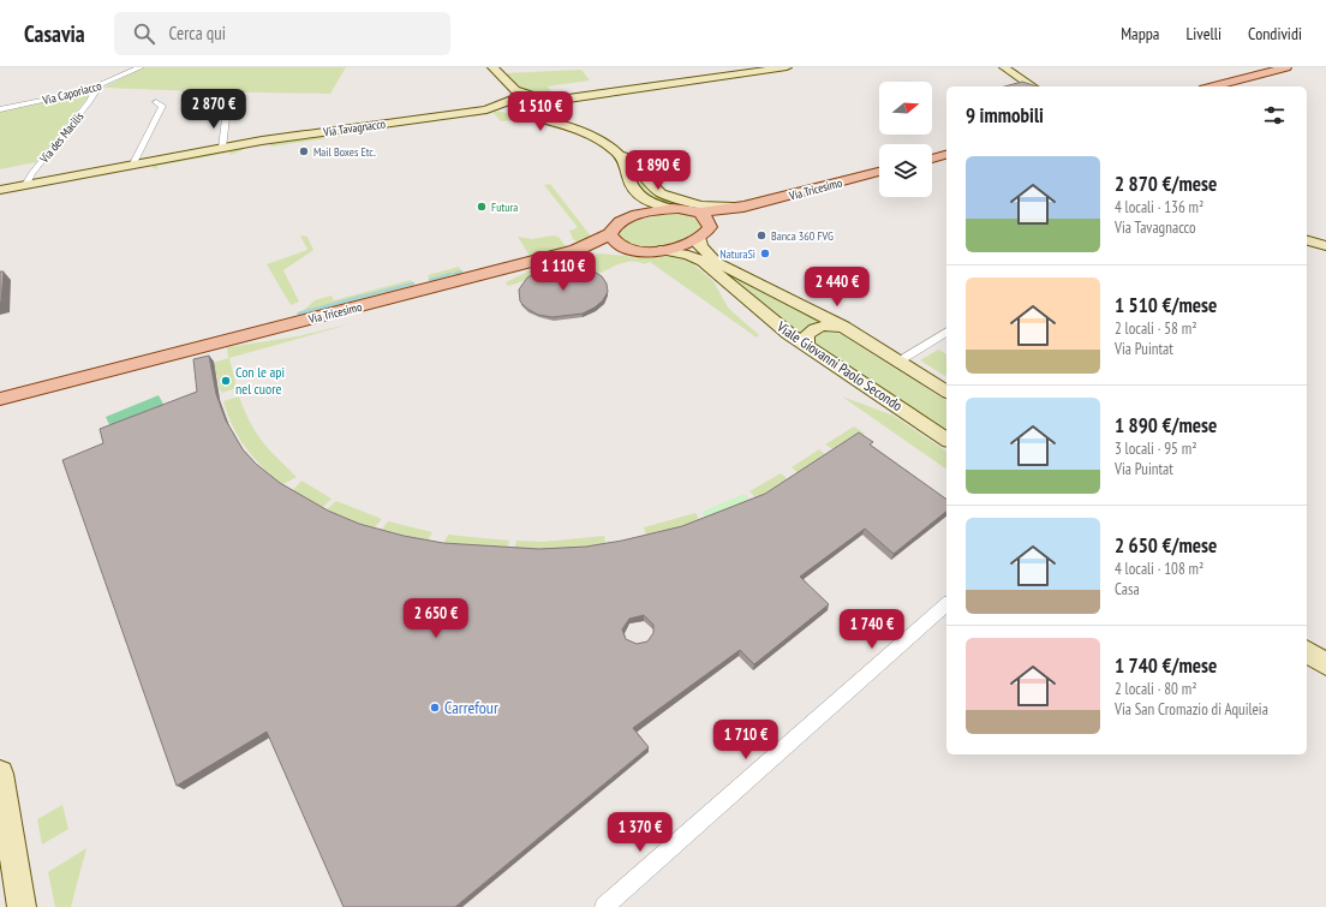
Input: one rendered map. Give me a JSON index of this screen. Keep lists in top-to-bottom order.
{
  "streets": {
    "main road": ["Via Tavagnacco", "Via Tricesimo", "Viale Giovanni Paolo Secondo"],
    "street": ["Via Caporiacco", "Via des Macilis"]
  },
  "crossings": [
    ["Via Caporiacco", "Via des Macilis"],
    ["Via Tavagnacco", "Via des Macilis"],
    ["Via Tricesimo", "Viale Giovanni Paolo Secondo"]
  ],
  "places": [
    "Mail Boxes Etc.",
    "Futura",
    "Banca 360 FVG",
    "NaturaSì",
    "Con le api nel cuore",
    "Carrefour"
  ],
  "north": "right",
  "page": {
    "header": "Casavia",
    "search": "Cerca qui",
    "nav": ["Mappa", "Livelli", "Condividi"],
    "heading": "9 immobili",
    "price": [
      "2 870 €",
      "1 510 €",
      "1 890 €",
      "1 110 €",
      "2 440 €",
      "2 650 €",
      "1 740 €",
      "1 710 €",
      "1 370 €"
    ],
    "list": [
      {
        "name": "2 870 €/mese",
        "note": "4 locali · 136 m² · Via Tavagnacco"
      },
      {
        "name": "1 510 €/mese",
        "note": "2 locali · 58 m² · Via Puintat"
      },
      {
        "name": "1 890 €/mese",
        "note": "3 locali · 95 m² · Via Puintat"
      },
      {
        "name": "2 650 €/mese",
        "note": "4 locali · 108 m² · Casa"
      },
      {
        "name": "1 740 €/mese",
        "note": "2 locali · 80 m² · Via San Cromazio di Aquileia"
      }
    ]
  }
}
